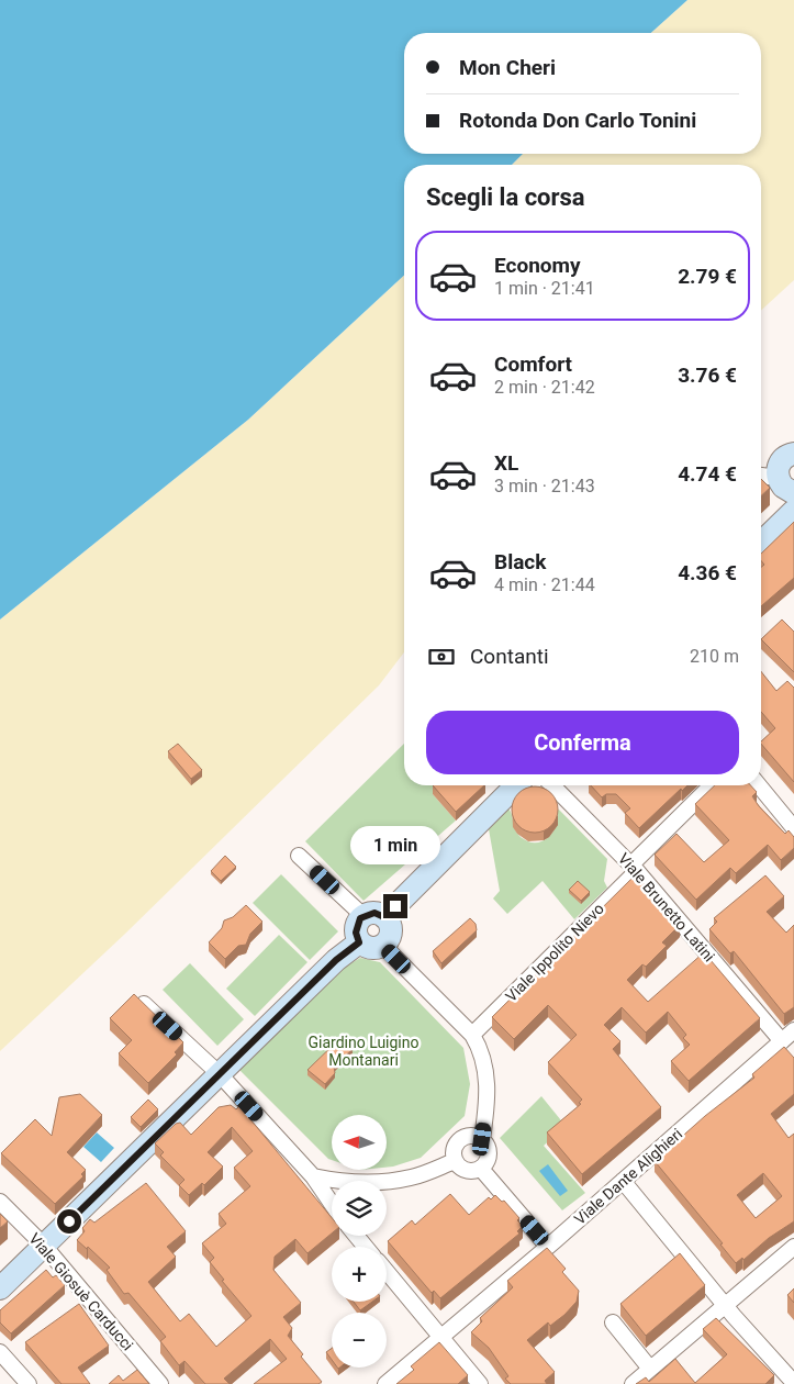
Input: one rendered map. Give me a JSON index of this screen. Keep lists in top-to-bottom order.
{
  "streets": {
    "street": [
      "Viale Brunetto Latini",
      "Viale Ippolito Nievo",
      "Viale Dante Alighieri",
      "Viale Giosuè Carducci"
    ]
  },
  "crossings": [
    ["Viale Brunetto Latini", "Viale Ippolito Nievo"],
    ["Viale Brunetto Latini", "Viale Dante Alighieri"]
  ],
  "parks": ["Giardino Luigino Montanari"],
  "north": "left",
  "page": {
    "banner": ["Mon Cheri", "Rotonda Don Carlo Tonini"],
    "heading": "Scegli la corsa",
    "list": [
      {
        "name": "Economy",
        "note": "1 min · 21:41",
        "value": "2.79 €"
      },
      {
        "name": "Comfort",
        "note": "2 min · 21:42",
        "value": "3.76 €"
      },
      {
        "name": "XL",
        "note": "3 min · 21:43",
        "value": "4.74 €"
      },
      {
        "name": "Black",
        "note": "4 min · 21:44",
        "value": "4.36 €"
      }
    ],
    "pay": ["Contanti", "210 m"],
    "buttons": "Conferma",
    "bubble": "1 min",
    "map_buttons": ["+", "−"]
  }
}
